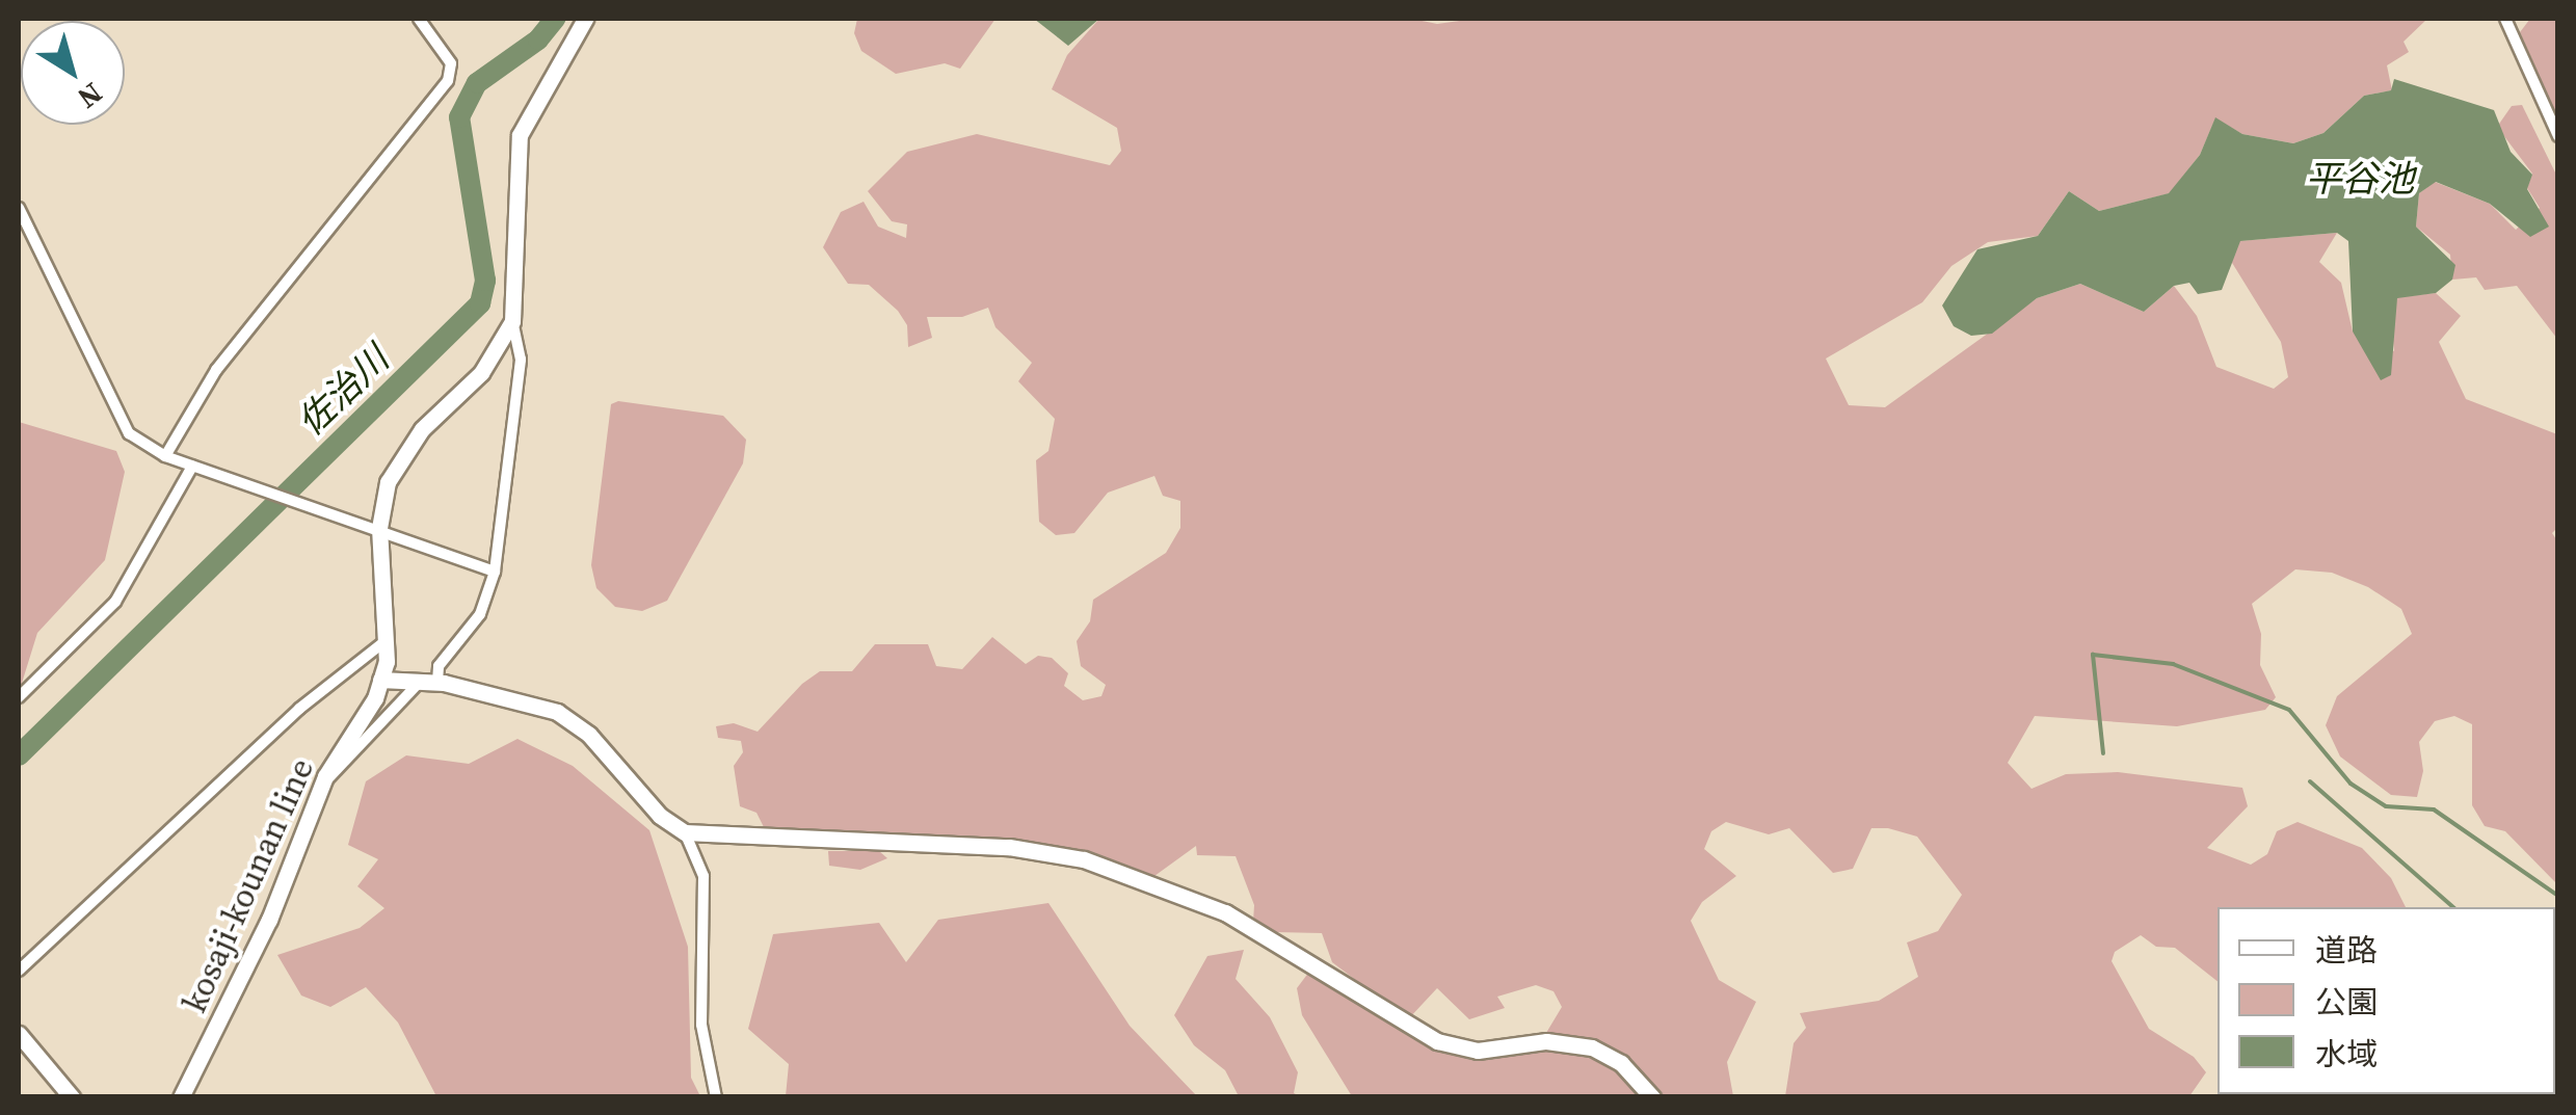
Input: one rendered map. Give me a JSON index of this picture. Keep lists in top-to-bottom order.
{
  "streets": {
    "street": ["kosaji-kounan line"]
  },
  "water": ["平谷池", "佐治川"],
  "legend": ["道路", "公園", "水域"],
  "north": "bottom right"
}
